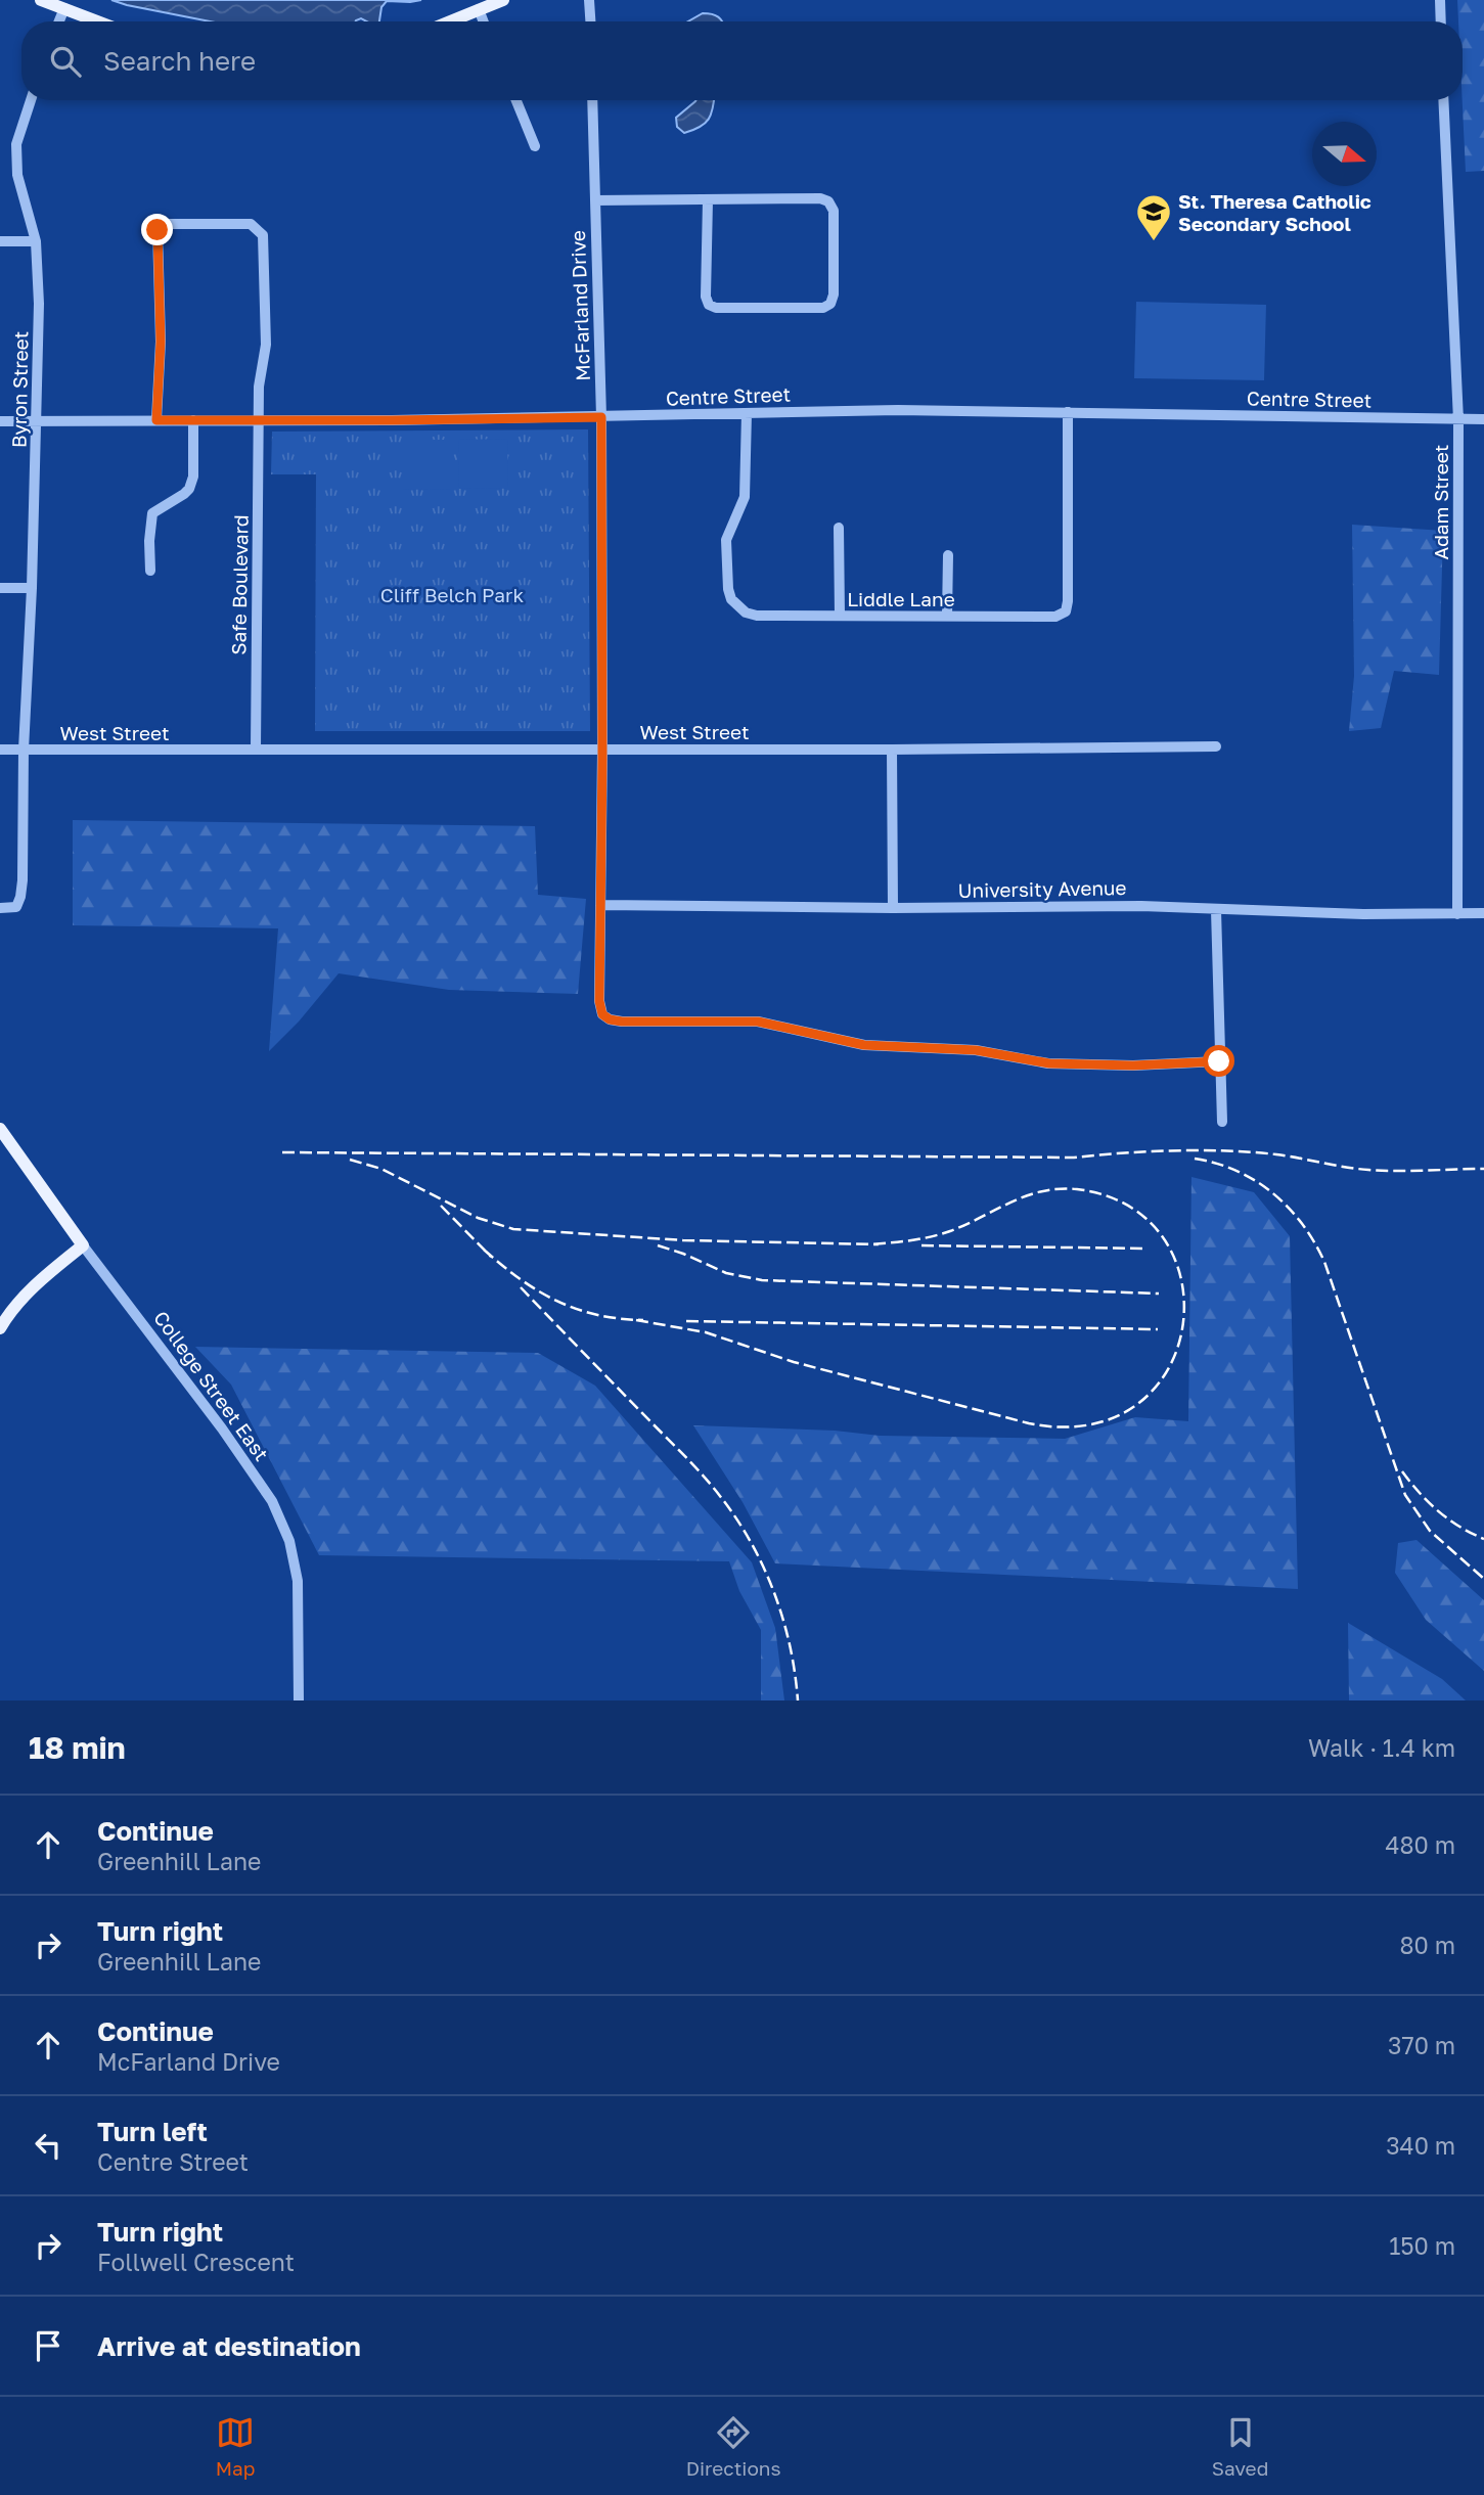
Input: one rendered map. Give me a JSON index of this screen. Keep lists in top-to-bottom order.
{
  "streets": {
    "main road": ["College Street East"],
    "street": [
      "McFarland Drive",
      "Byron Street",
      "Centre Street",
      "Adam Street",
      "Safe Boulevard",
      "Liddle Lane",
      "West Street",
      "University Avenue"
    ]
  },
  "crossings": [
    ["McFarland Drive", "Centre Street"],
    ["McFarland Drive", "West Street"],
    ["McFarland Drive", "University Avenue"],
    ["Byron Street", "Centre Street"],
    ["Byron Street", "West Street"],
    ["Centre Street", "Adam Street"],
    ["Centre Street", "Safe Boulevard"],
    ["Centre Street", "Liddle Lane"],
    ["Adam Street", "University Avenue"],
    ["Safe Boulevard", "West Street"]
  ],
  "parks": ["Cliff Belch Park"],
  "places": {
    "school or university": ["St. Theresa Catholic Secondary School"]
  },
  "north": "right",
  "page": {
    "search": "Search here",
    "heading": ["18 min", "Walk · 1.4 km"],
    "list": [
      ["Continue", "Greenhill Lane", "480 m"],
      ["Turn right", "Greenhill Lane", "80 m"],
      ["Continue", "McFarland Drive", "370 m"],
      ["Turn left", "Centre Street", "340 m"],
      ["Turn right", "Follwell Crescent", "150 m"],
      "Arrive at destination"
    ],
    "nav": ["Map", "Directions", "Saved"]
  }
}
